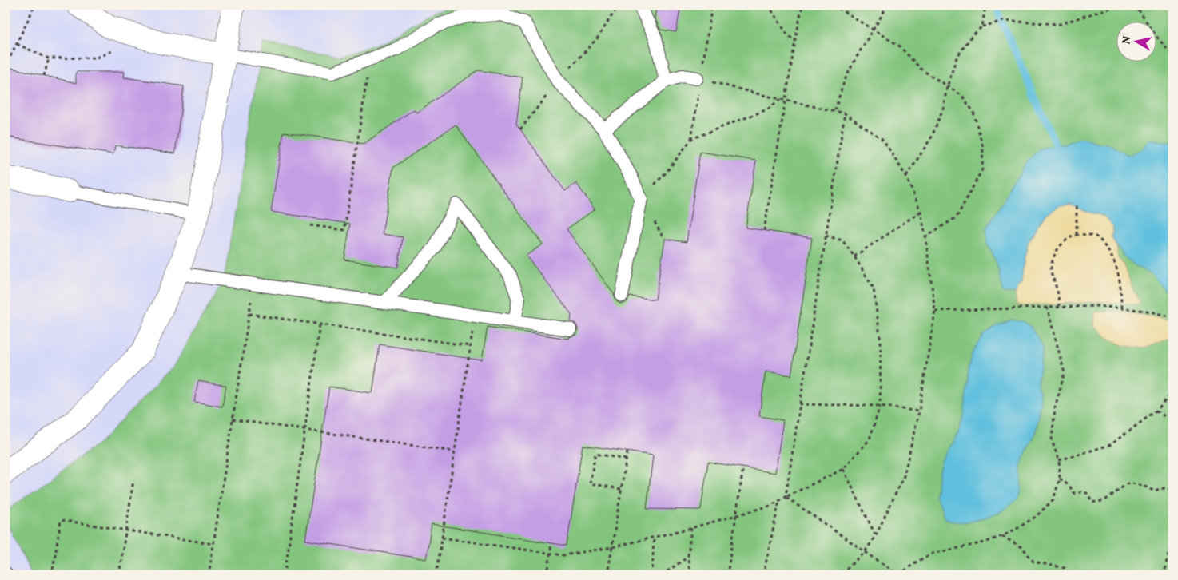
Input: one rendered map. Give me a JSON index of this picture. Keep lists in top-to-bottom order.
{
  "north": "left"
}
